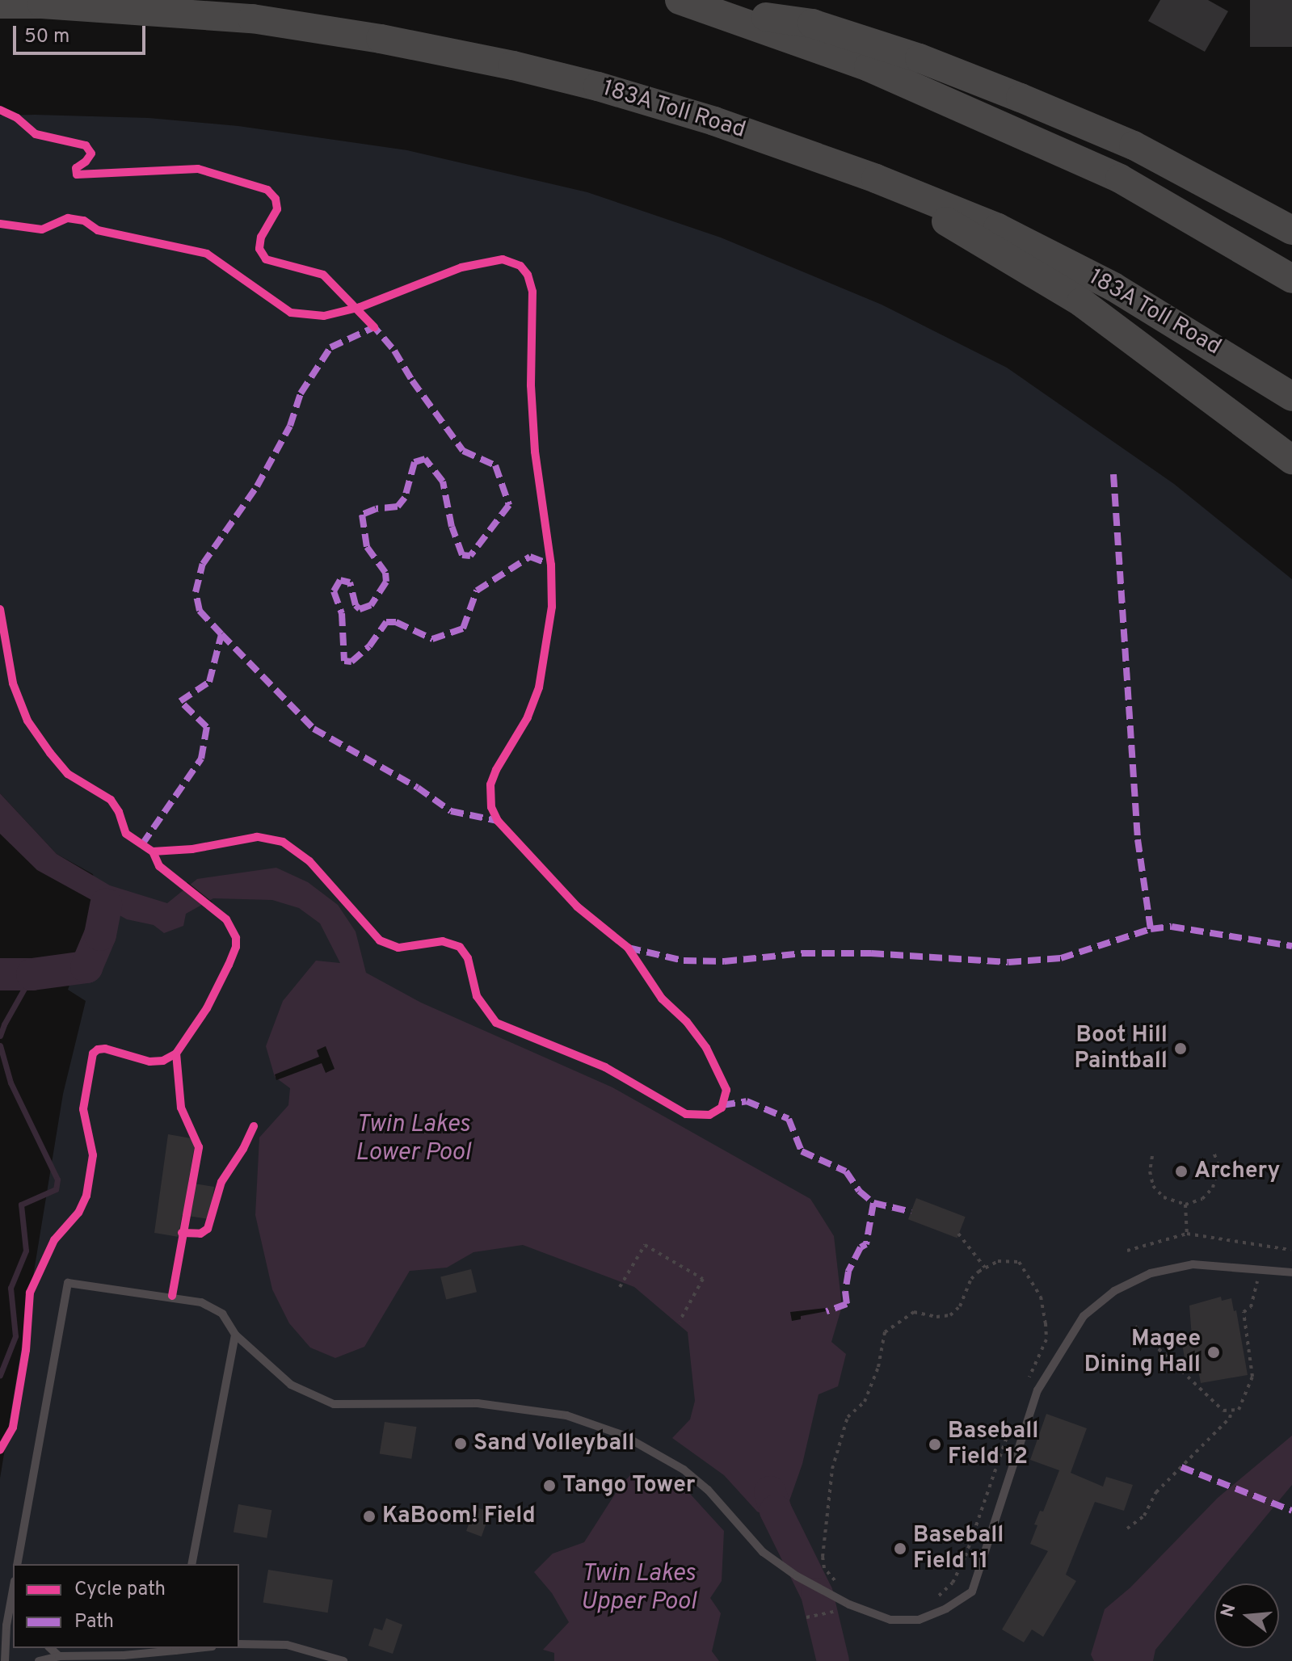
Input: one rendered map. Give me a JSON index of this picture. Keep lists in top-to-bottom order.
{
  "streets": {
    "highway": ["183A Toll Road"]
  },
  "water": ["Twin Lakes Lower Pool", "Twin Lakes Upper Pool"],
  "places": [
    "Boot Hill Paintball",
    "Archery",
    "Magee Dining Hall",
    "Sand Volleyball",
    "Baseball Field 12",
    "Tango Tower",
    "KaBoom! Field",
    "Baseball Field 11"
  ],
  "legend": ["Cycle path", "Path"],
  "scale_bar": "50 m",
  "north": "left"
}
